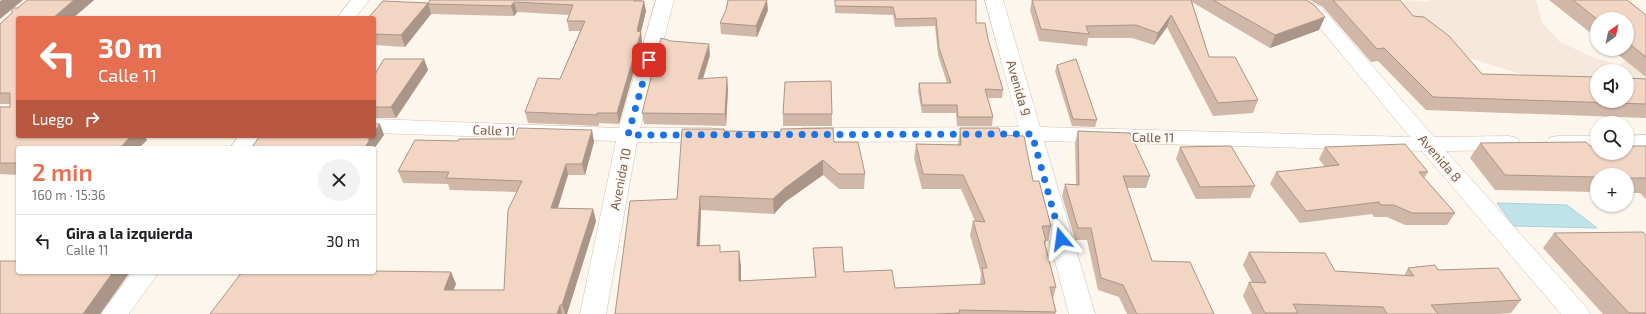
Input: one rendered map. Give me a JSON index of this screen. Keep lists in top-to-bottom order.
{
  "streets": {
    "street": [
      "Avenida 9",
      "Calle 11",
      "Avenida 8",
      "Avenida 10"
    ]
  },
  "crossings": [
    ["Avenida 9", "Calle 11"],
    ["Calle 11", "Avenida 8"],
    ["Calle 11", "Avenida 10"]
  ],
  "north": "top right",
  "page": {
    "map_buttons": "+",
    "turn": ["30 m", "Calle 11"],
    "then": "Luego",
    "heading": ["2 min", "160 m · 15:36"],
    "list": [
      {
        "name": "Gira a la izquierda",
        "note": "Calle 11",
        "value": "30 m"
      }
    ]
  }
}
